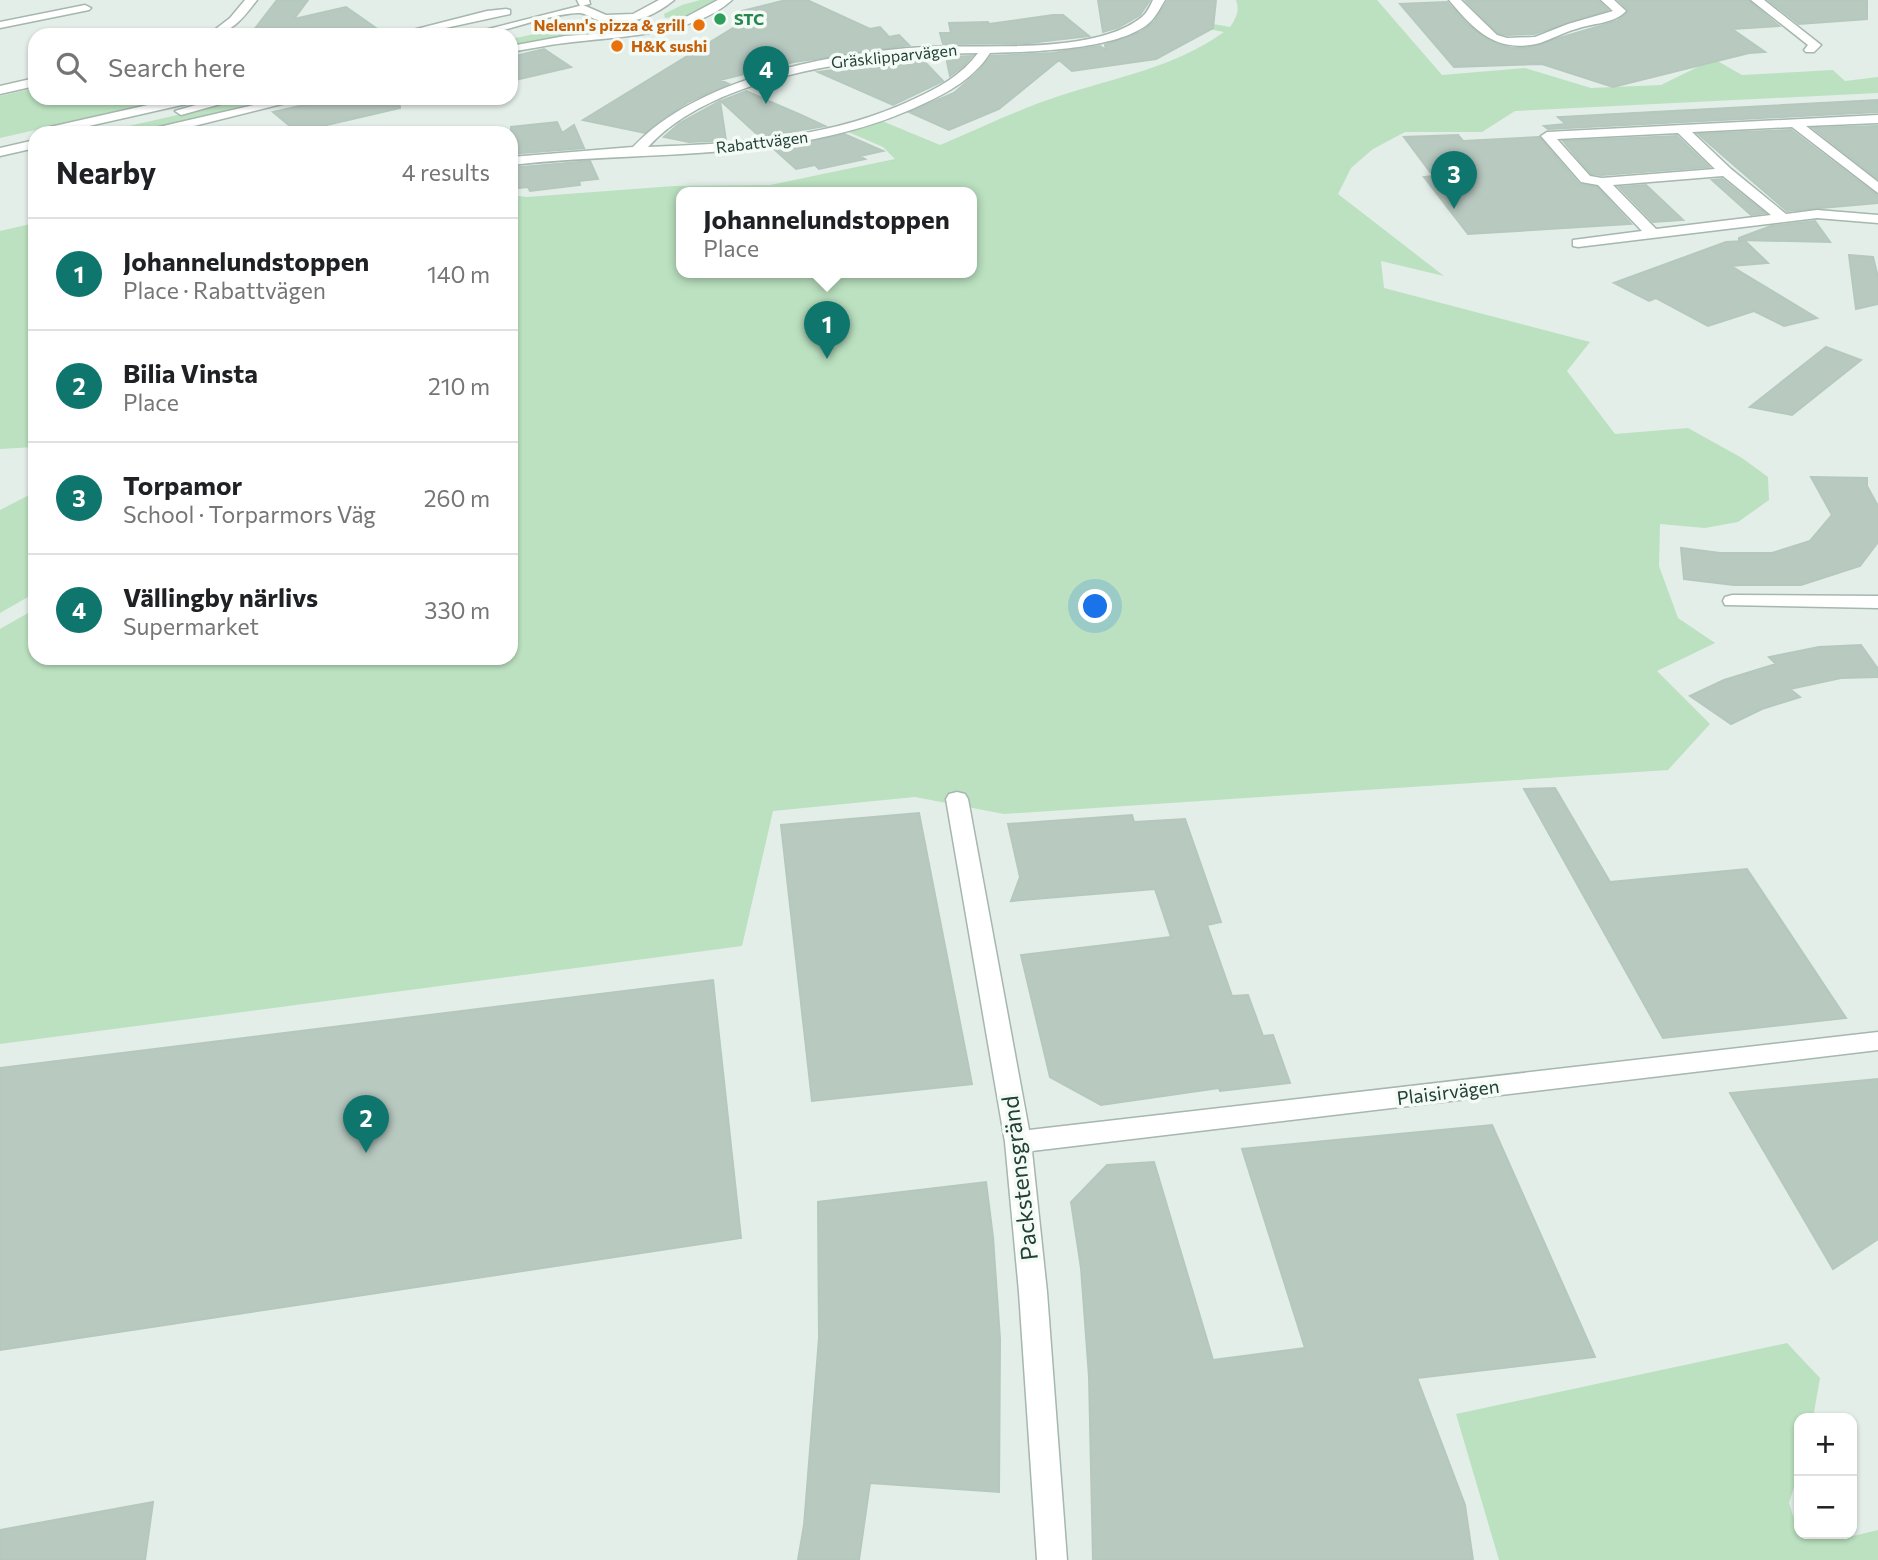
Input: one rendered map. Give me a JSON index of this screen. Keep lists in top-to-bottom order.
{
  "streets": {
    "street": [
      "Gräsklipparvägen",
      "Rabattvägen",
      "Plaisirvägen",
      "Packstensgränd"
    ]
  },
  "crossings": [
    ["Gräsklipparvägen", "Rabattvägen"],
    ["Plaisirvägen", "Packstensgränd"]
  ],
  "places": ["STC", "Nelenn's pizza & grill", "H&K sushi"],
  "page": {
    "search": "Search here",
    "pins": [
      "4",
      "3",
      "1",
      "2"
    ],
    "heading": ["Nearby", "4 results"],
    "popup": ["Johannelundstoppen", "Place"],
    "list": [
      {
        "mark": "1",
        "name": "Johannelundstoppen",
        "note": "Place · Rabattvägen",
        "value": "140 m"
      },
      {
        "mark": "2",
        "name": "Bilia Vinsta",
        "note": "Place",
        "value": "210 m"
      },
      {
        "mark": "3",
        "name": "Torpamor",
        "note": "School · Torparmors Väg",
        "value": "260 m"
      },
      {
        "mark": "4",
        "name": "Vällingby närlivs",
        "note": "Supermarket",
        "value": "330 m"
      }
    ],
    "map_buttons": ["+", "−"]
  }
}
